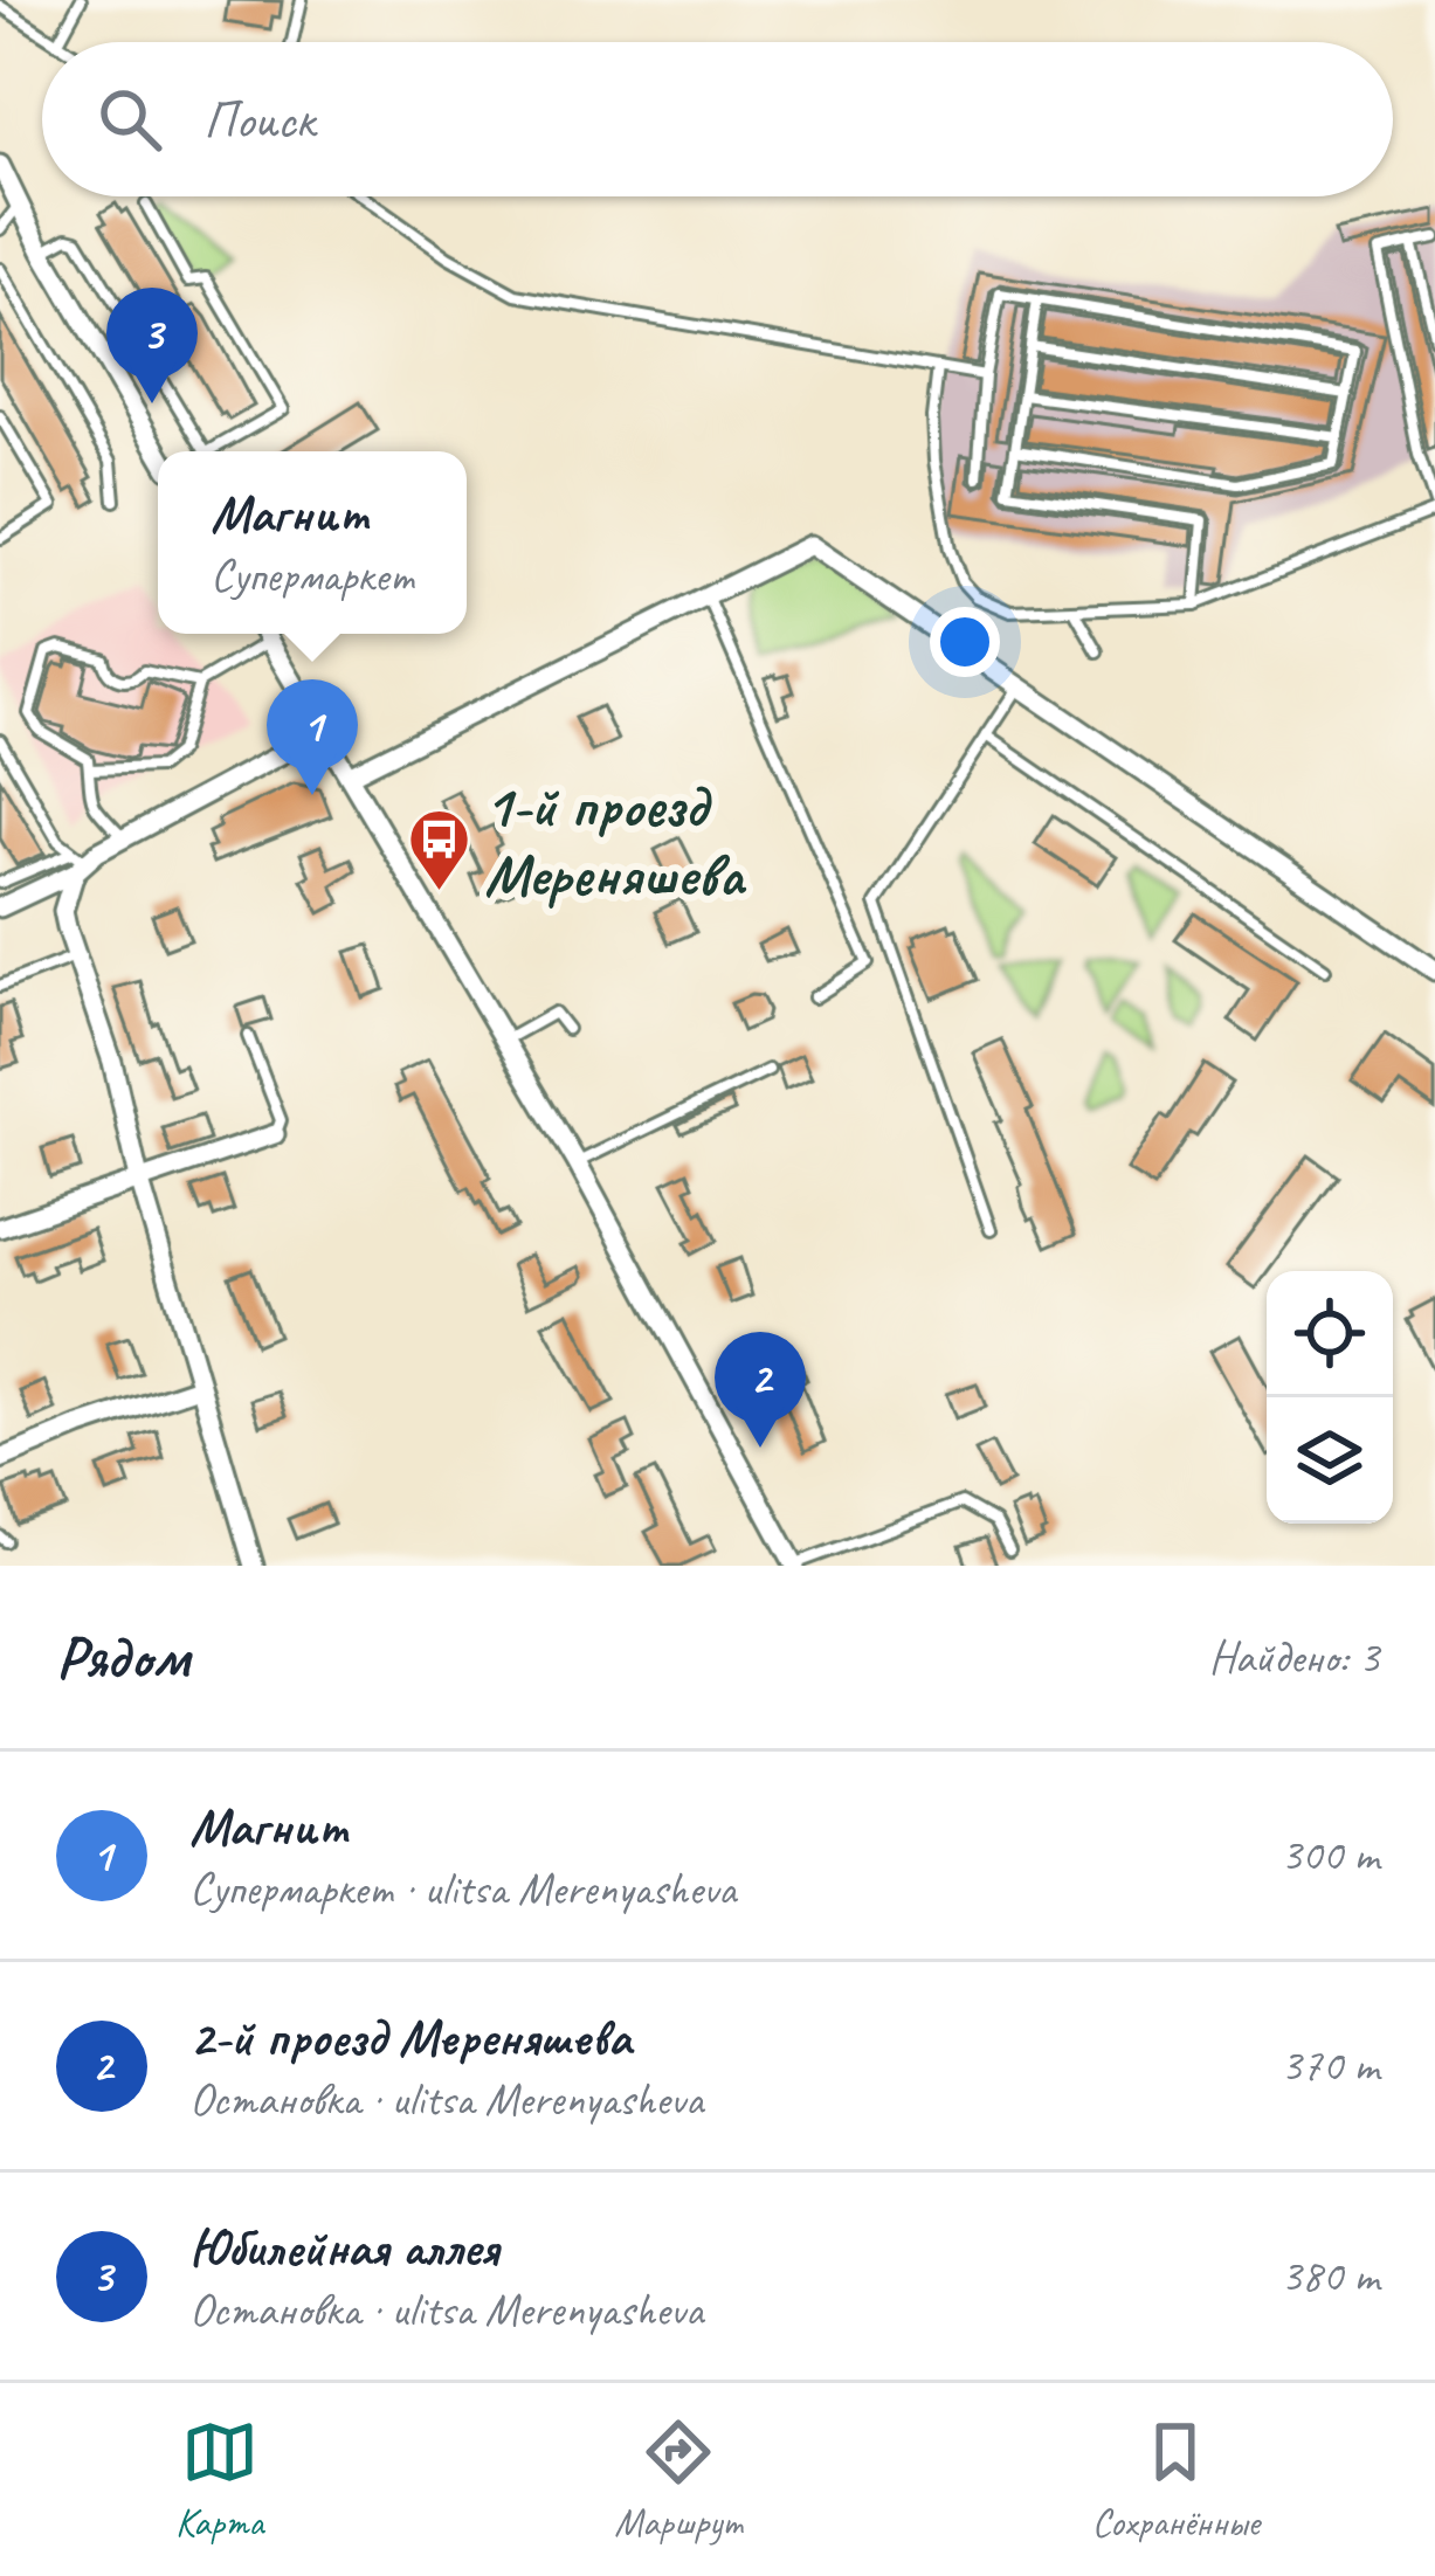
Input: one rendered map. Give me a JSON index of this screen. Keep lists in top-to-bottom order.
{
  "places": {
    "bus stop": ["1-й проезд Мереняшева"]
  },
  "page": {
    "search": "Поиск",
    "pins": ["3", "1", "2"],
    "popup": ["Магнит", "Супермаркет"],
    "heading": ["Рядом", "Найдено: 3"],
    "list": [
      {
        "mark": "1",
        "name": "Магнит",
        "note": "Супермаркет · ulitsa Merenyasheva",
        "value": "300 m"
      },
      {
        "mark": "2",
        "name": "2-й проезд Мереняшева",
        "note": "Остановка · ulitsa Merenyasheva",
        "value": "370 m"
      },
      {
        "mark": "3",
        "name": "Юбилейная аллея",
        "note": "Остановка · ulitsa Merenyasheva",
        "value": "380 m"
      }
    ],
    "nav": ["Карта", "Маршрут", "Сохранённые"]
  }
}
